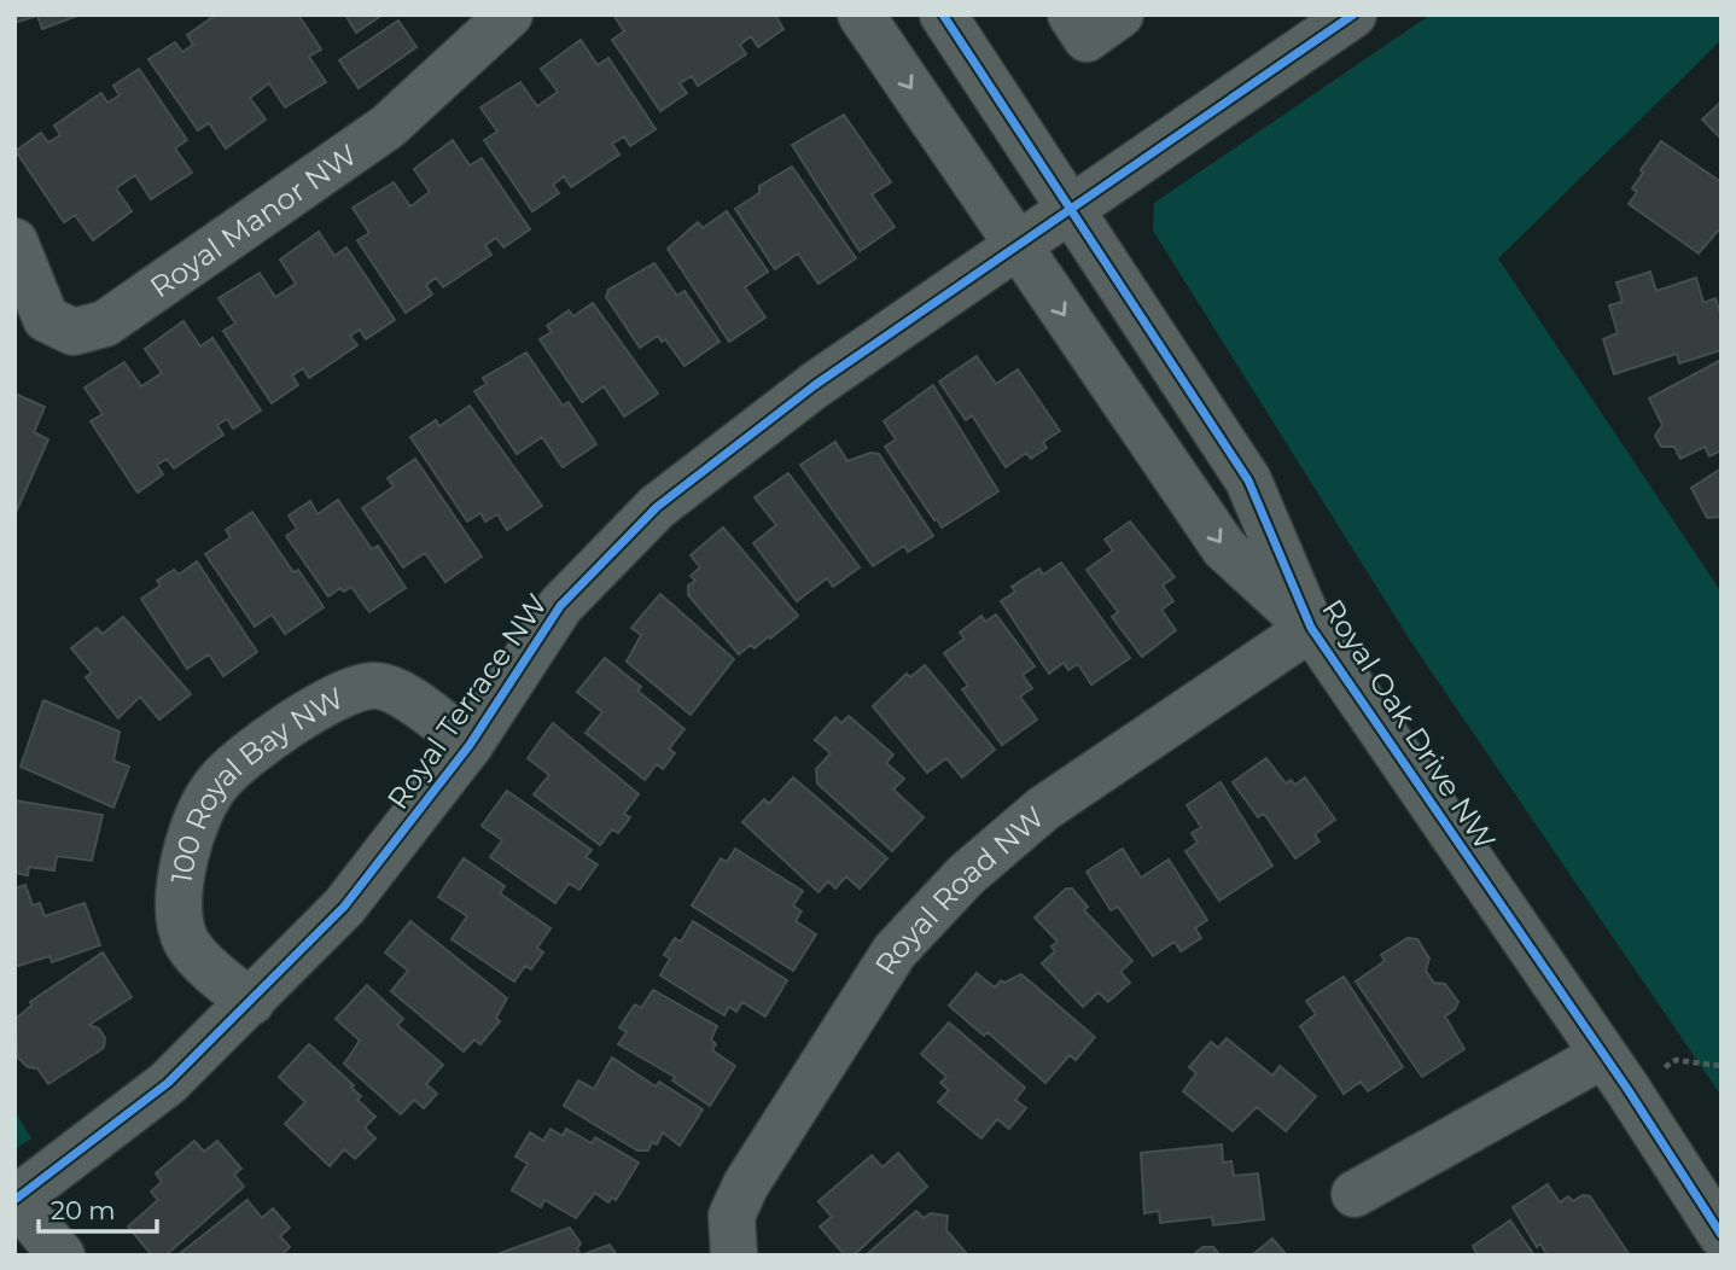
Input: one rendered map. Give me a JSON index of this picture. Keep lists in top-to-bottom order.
{
  "streets": {
    "street": [
      "Royal Manor NW",
      "Royal Terrace NW",
      "Royal Oak Drive NW",
      "100 Royal Bay NW",
      "Royal Road NW"
    ]
  },
  "crossings": [
    ["Royal Terrace NW", "Royal Oak Drive NW"],
    ["Royal Terrace NW", "100 Royal Bay NW"],
    ["Royal Oak Drive NW", "Royal Road NW"]
  ],
  "scale_bar": "20 m"
}
